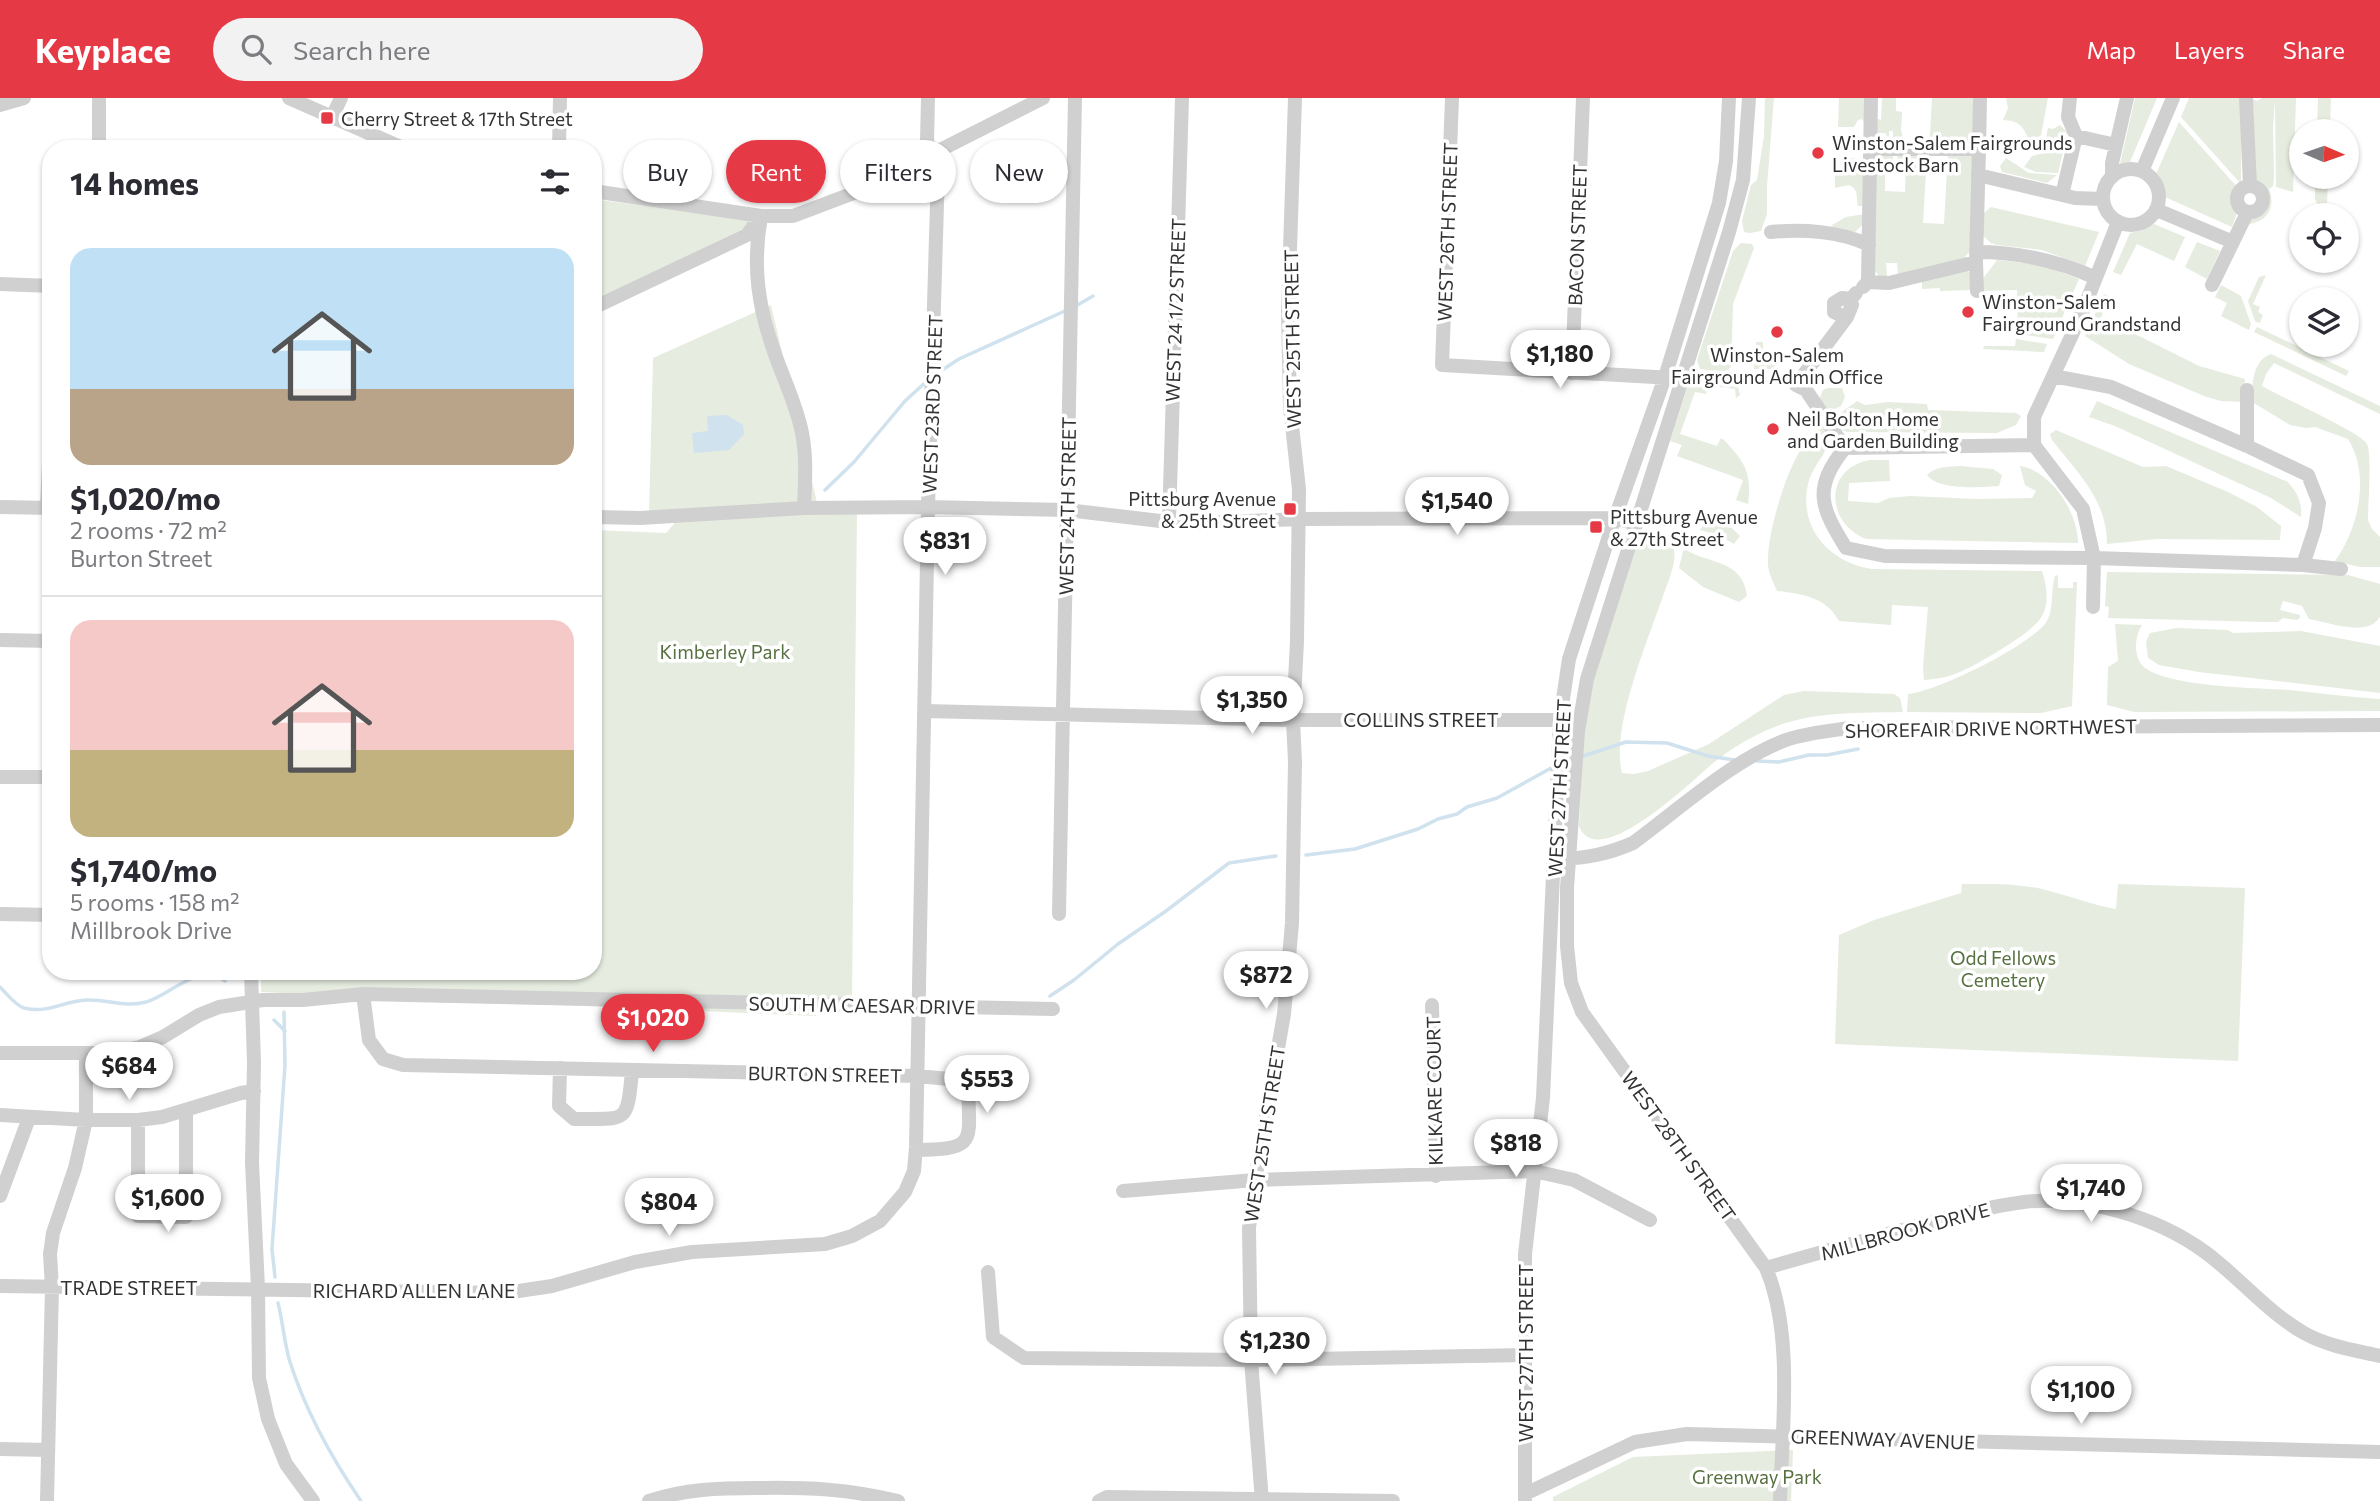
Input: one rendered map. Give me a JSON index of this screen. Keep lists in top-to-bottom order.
{
  "streets": {
    "street": [
      "WEST 26TH STREET",
      "BACON STREET",
      "WEST 24 1/2 STREET",
      "WEST 25TH STREET",
      "WEST 23RD STREET",
      "WEST 24TH STREET",
      "COLLINS STREET",
      "SHOREFAIR DRIVE NORTHWEST",
      "WEST 27TH STREET",
      "SOUTH M CAESAR DRIVE",
      "BURTON STREET",
      "KILKARE COURT",
      "WEST 28TH STREET",
      "MILLBROOK DRIVE",
      "TRADE STREET",
      "RICHARD ALLEN LANE",
      "GREENWAY AVENUE"
    ]
  },
  "crossings": [
    ["WEST 26TH STREET", "BACON STREET"],
    ["WEST 25TH STREET", "COLLINS STREET"],
    ["WEST 23RD STREET", "COLLINS STREET"],
    ["WEST 23RD STREET", "SOUTH M CAESAR DRIVE"],
    ["WEST 23RD STREET", "RICHARD ALLEN LANE"],
    ["WEST 24TH STREET", "COLLINS STREET"],
    ["COLLINS STREET", "WEST 27TH STREET"],
    ["SHOREFAIR DRIVE NORTHWEST", "WEST 27TH STREET"],
    ["SHOREFAIR DRIVE NORTHWEST", "WEST 28TH STREET"],
    ["WEST 27TH STREET", "WEST 28TH STREET"],
    ["WEST 27TH STREET", "GREENWAY AVENUE"],
    ["SOUTH M CAESAR DRIVE", "BURTON STREET"],
    ["SOUTH M CAESAR DRIVE", "RICHARD ALLEN LANE"],
    ["BURTON STREET", "RICHARD ALLEN LANE"],
    ["WEST 28TH STREET", "MILLBROOK DRIVE"],
    ["WEST 28TH STREET", "GREENWAY AVENUE"],
    ["TRADE STREET", "RICHARD ALLEN LANE"]
  ],
  "parks": ["Kimberley Park", "Odd Fellows Cemetery", "Greenway Park"],
  "places": {
    "transit": ["Cherry Street & 17th Street", "Pittsburg Avenue & 25th Street", "Pittsburg Avenue & 27th Street"],
    "other": [
      "Winston-Salem Fairgrounds Livestock Barn",
      "Winston-Salem Fairground Grandstand",
      "Winston-Salem Fairground Admin Office",
      "Neil Bolton Home and Garden Building"
    ]
  },
  "north": "right",
  "page": {
    "header": "Keyplace",
    "search": "Search here",
    "nav": ["Map", "Layers", "Share"],
    "chip": [
      "Buy",
      "Rent",
      "Filters",
      "New"
    ],
    "heading": "14 homes",
    "list": [
      {
        "name": "$1,020/mo",
        "note": "2 rooms · 72 m² · Burton Street"
      },
      {
        "name": "$1,740/mo",
        "note": "5 rooms · 158 m² · Millbrook Drive"
      }
    ],
    "price": [
      "$1,180",
      "$1,540",
      "$831",
      "$1,350",
      "$872",
      "$1,020",
      "$684",
      "$553",
      "$818",
      "$1,740",
      "$1,600",
      "$804",
      "$1,230",
      "$1,100"
    ]
  }
}
